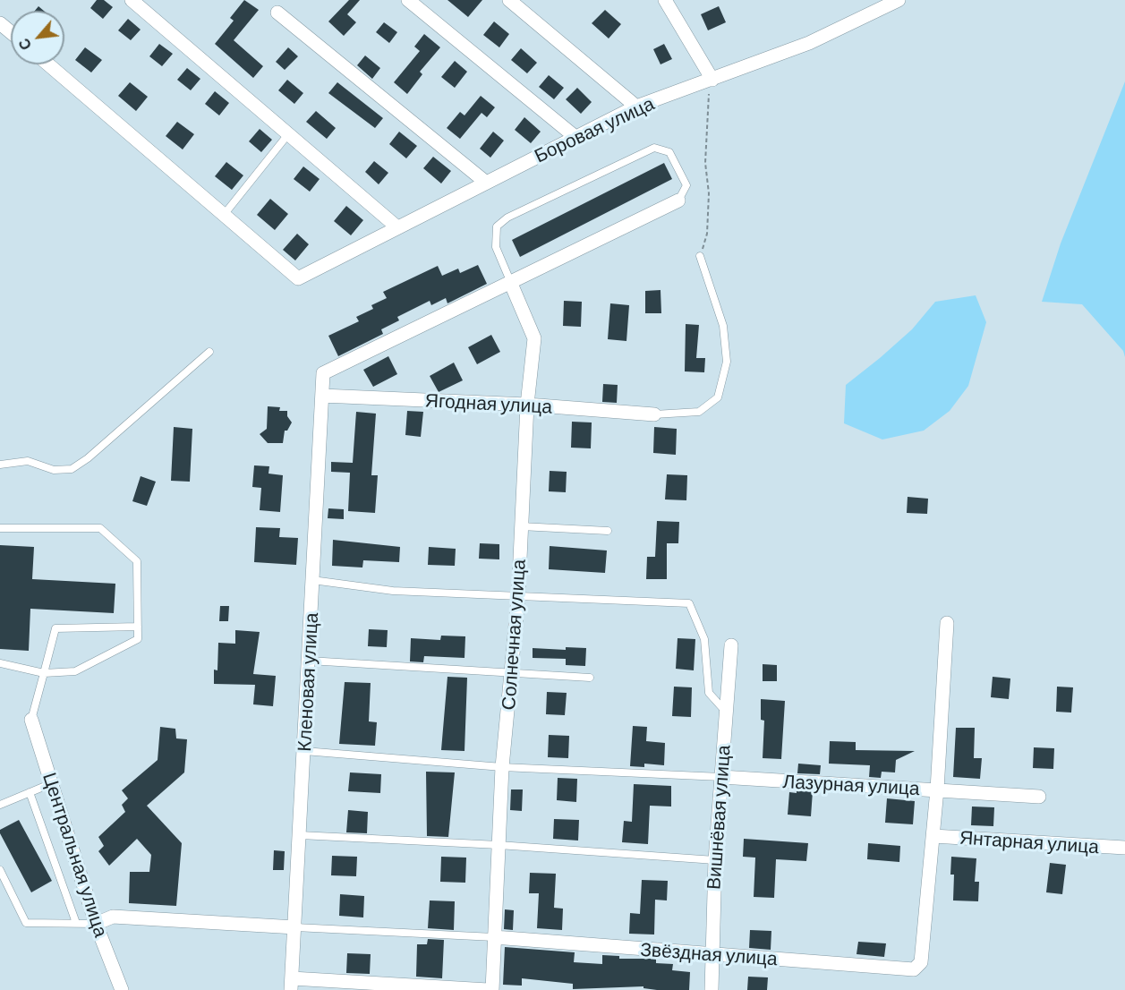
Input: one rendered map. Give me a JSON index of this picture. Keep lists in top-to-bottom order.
{
  "streets": {
    "street": [
      "Боровая улица",
      "Ягодная улица",
      "Солнечная улица",
      "Кленовая улица",
      "Лазурная улица",
      "Вишнёвая улица",
      "Янтарная улица",
      "Центральная улица",
      "Звёздная улица"
    ]
  },
  "crossings": [
    ["Ягодная улица", "Солнечная улица"],
    ["Ягодная улица", "Кленовая улица"],
    ["Солнечная улица", "Кленовая улица"],
    ["Солнечная улица", "Звёздная улица"],
    ["Лазурная улица", "Вишнёвая улица"],
    ["Лазурная улица", "Янтарная улица"],
    ["Лазурная улица", "Звёздная улица"],
    ["Вишнёвая улица", "Звёздная улица"]
  ],
  "north": "bottom left"
}
